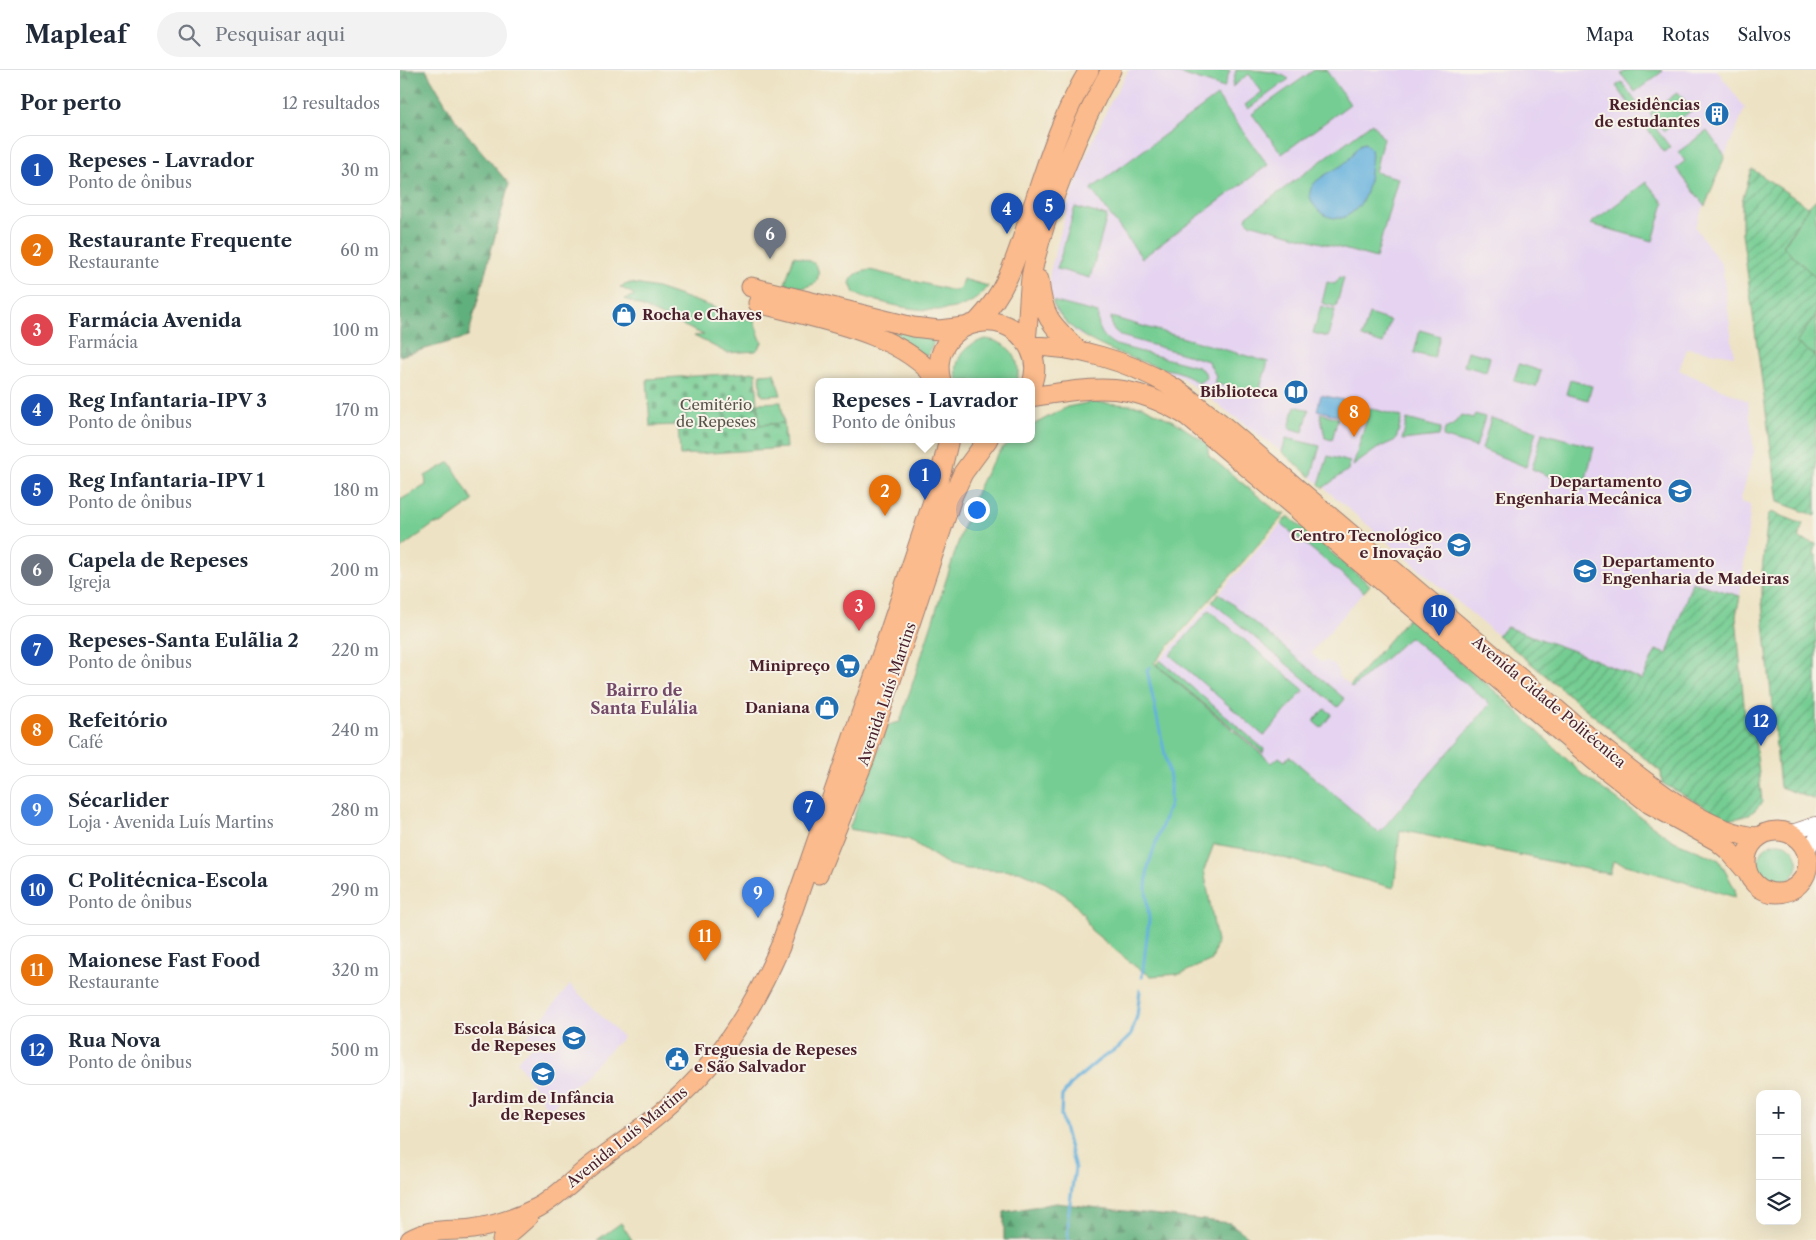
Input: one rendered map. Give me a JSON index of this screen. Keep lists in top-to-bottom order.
{
  "streets": {
    "main road": ["Avenida Luís Martins", "Avenida Cidade Politécnica"]
  },
  "districts": ["Bairro de Santa Eulália"],
  "parks": ["Cemitério de Repeses"],
  "places": {
    "building": ["Residências de estudantes"],
    "shop": ["Rocha e Chaves", "Daniana"],
    "library": ["Biblioteca"],
    "school or university": [
      "Departamento Engenharia Mecânica",
      "Centro Tecnológico e Inovação",
      "Departamento Engenharia de Madeiras",
      "Escola Básica de Repeses",
      "Jardim de Infância de Repeses"
    ],
    "supermarket": ["Minipreço"],
    "public building": ["Freguesia de Repeses e São Salvador"]
  },
  "page": {
    "header": "Mapleaf",
    "search": "Pesquisar aqui",
    "nav": ["Mapa", "Rotas", "Salvos"],
    "heading": ["Por perto", "12 resultados"],
    "list": [
      {
        "mark": "1",
        "name": "Repeses - Lavrador",
        "note": "Ponto de ônibus",
        "value": "30 m"
      },
      {
        "mark": "2",
        "name": "Restaurante Frequente",
        "note": "Restaurante",
        "value": "60 m"
      },
      {
        "mark": "3",
        "name": "Farmácia Avenida",
        "note": "Farmácia",
        "value": "100 m"
      },
      {
        "mark": "4",
        "name": "Reg Infantaria-IPV 3",
        "note": "Ponto de ônibus",
        "value": "170 m"
      },
      {
        "mark": "5",
        "name": "Reg Infantaria-IPV 1",
        "note": "Ponto de ônibus",
        "value": "180 m"
      },
      {
        "mark": "6",
        "name": "Capela de Repeses",
        "note": "Igreja",
        "value": "200 m"
      },
      {
        "mark": "7",
        "name": "Repeses-Santa Eulãlia 2",
        "note": "Ponto de ônibus",
        "value": "220 m"
      },
      {
        "mark": "8",
        "name": "Refeitório",
        "note": "Café",
        "value": "240 m"
      },
      {
        "mark": "9",
        "name": "Sécarlider",
        "note": "Loja · Avenida Luís Martins",
        "value": "280 m"
      },
      {
        "mark": "10",
        "name": "C Politécnica-Escola",
        "note": "Ponto de ônibus",
        "value": "290 m"
      },
      {
        "mark": "11",
        "name": "Maionese Fast Food",
        "note": "Restaurante",
        "value": "320 m"
      },
      {
        "mark": "12",
        "name": "Rua Nova",
        "note": "Ponto de ônibus",
        "value": "500 m"
      }
    ],
    "pins": [
      "5",
      "4",
      "6",
      "8",
      "1",
      "2",
      "3",
      "10",
      "12",
      "7",
      "9",
      "11"
    ],
    "popup": ["Repeses - Lavrador", "Ponto de ônibus"],
    "map_buttons": ["+", "−"]
  }
}
